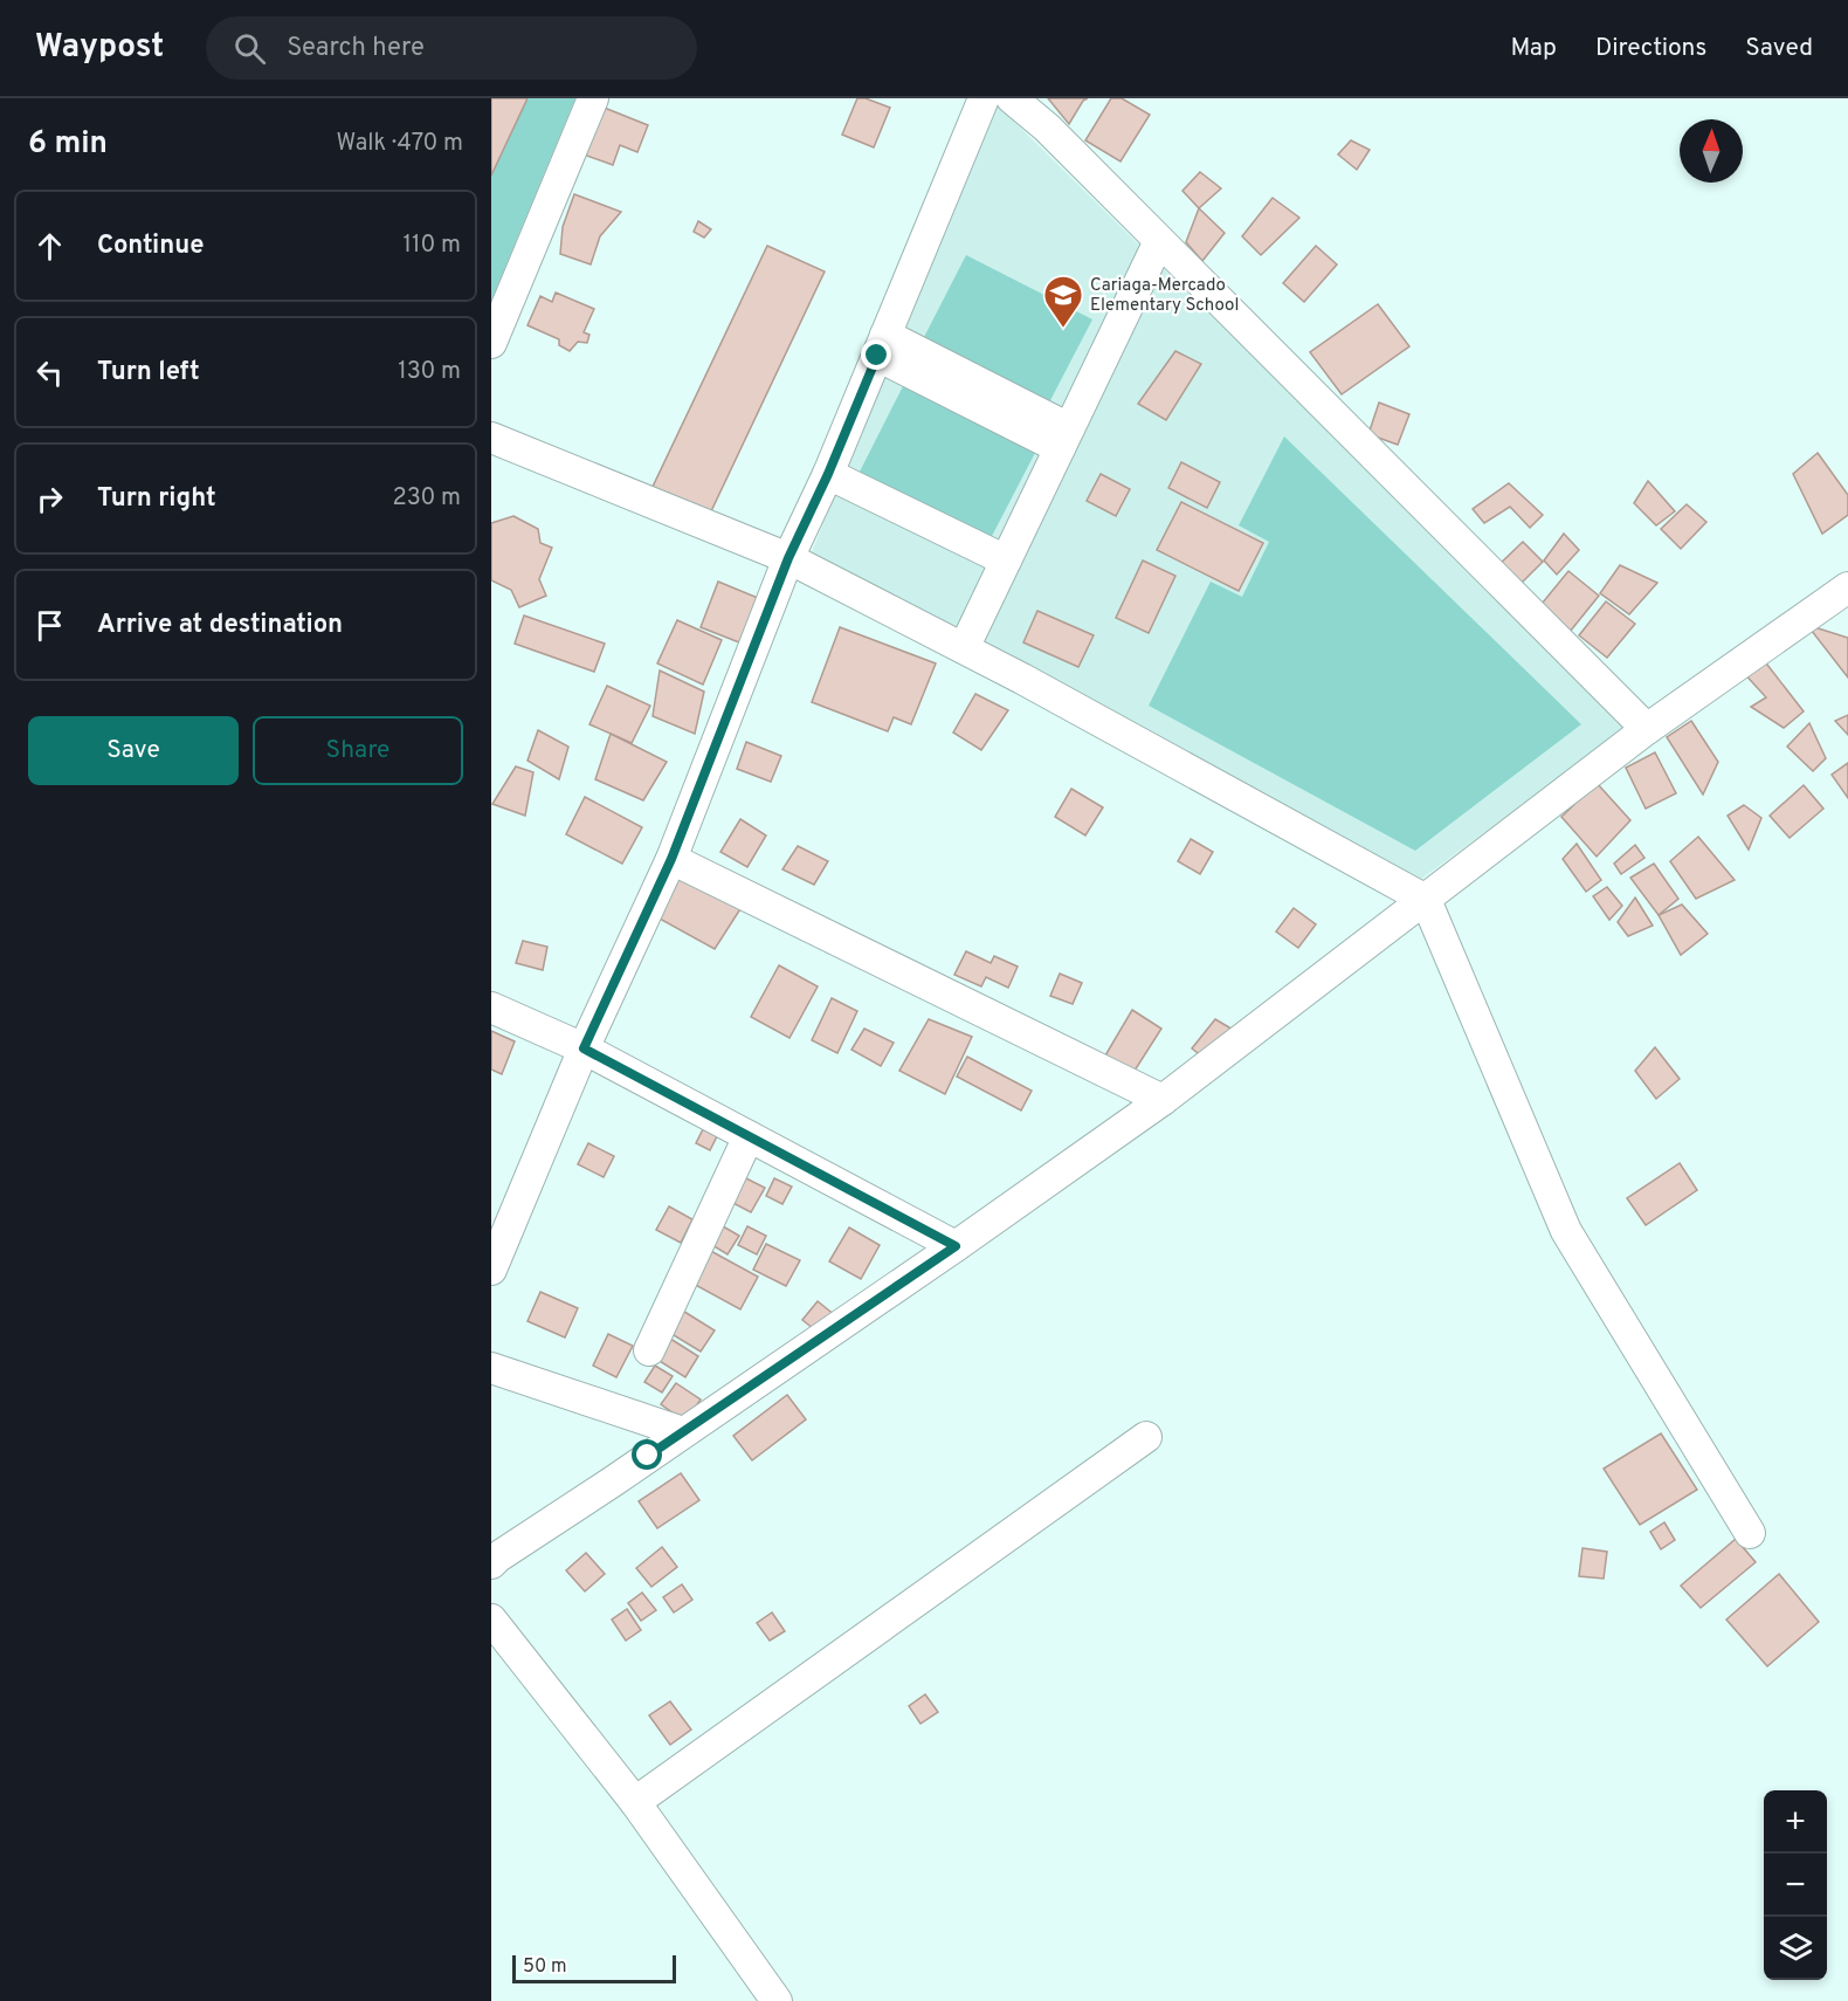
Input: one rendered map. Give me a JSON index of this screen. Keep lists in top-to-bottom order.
{
  "places": {
    "school or university": ["Cariaga-Mercado Elementary School"]
  },
  "scale_bar": "50 m",
  "north": "top",
  "page": {
    "header": "Waypost",
    "search": "Search here",
    "nav": ["Map", "Directions", "Saved"],
    "heading": ["6 min", "Walk · 470 m"],
    "list": [
      ["Continue", "110 m"],
      ["Turn left", "130 m"],
      ["Turn right", "230 m"],
      "Arrive at destination"
    ],
    "buttons": ["Save", "Share"],
    "map_buttons": ["+", "−"],
    "scale": "50 m"
  }
}
